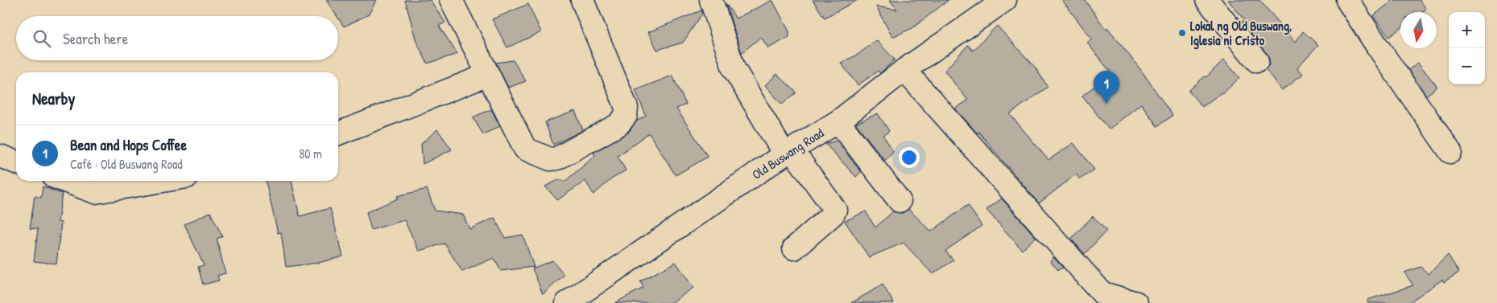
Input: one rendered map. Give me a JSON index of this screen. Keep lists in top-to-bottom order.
{
  "streets": {
    "street": ["Old Buswang Road"]
  },
  "places": ["Lokal ng Old Buswang, Iglesia ni Cristo"],
  "north": "bottom",
  "page": {
    "map_buttons": ["+", "−"],
    "search": "Search here",
    "pins": "1",
    "heading": "Nearby",
    "list": [
      {
        "mark": "1",
        "name": "Bean and Hops Coffee",
        "note": "Café · Old Buswang Road",
        "value": "80 m"
      }
    ]
  }
}
